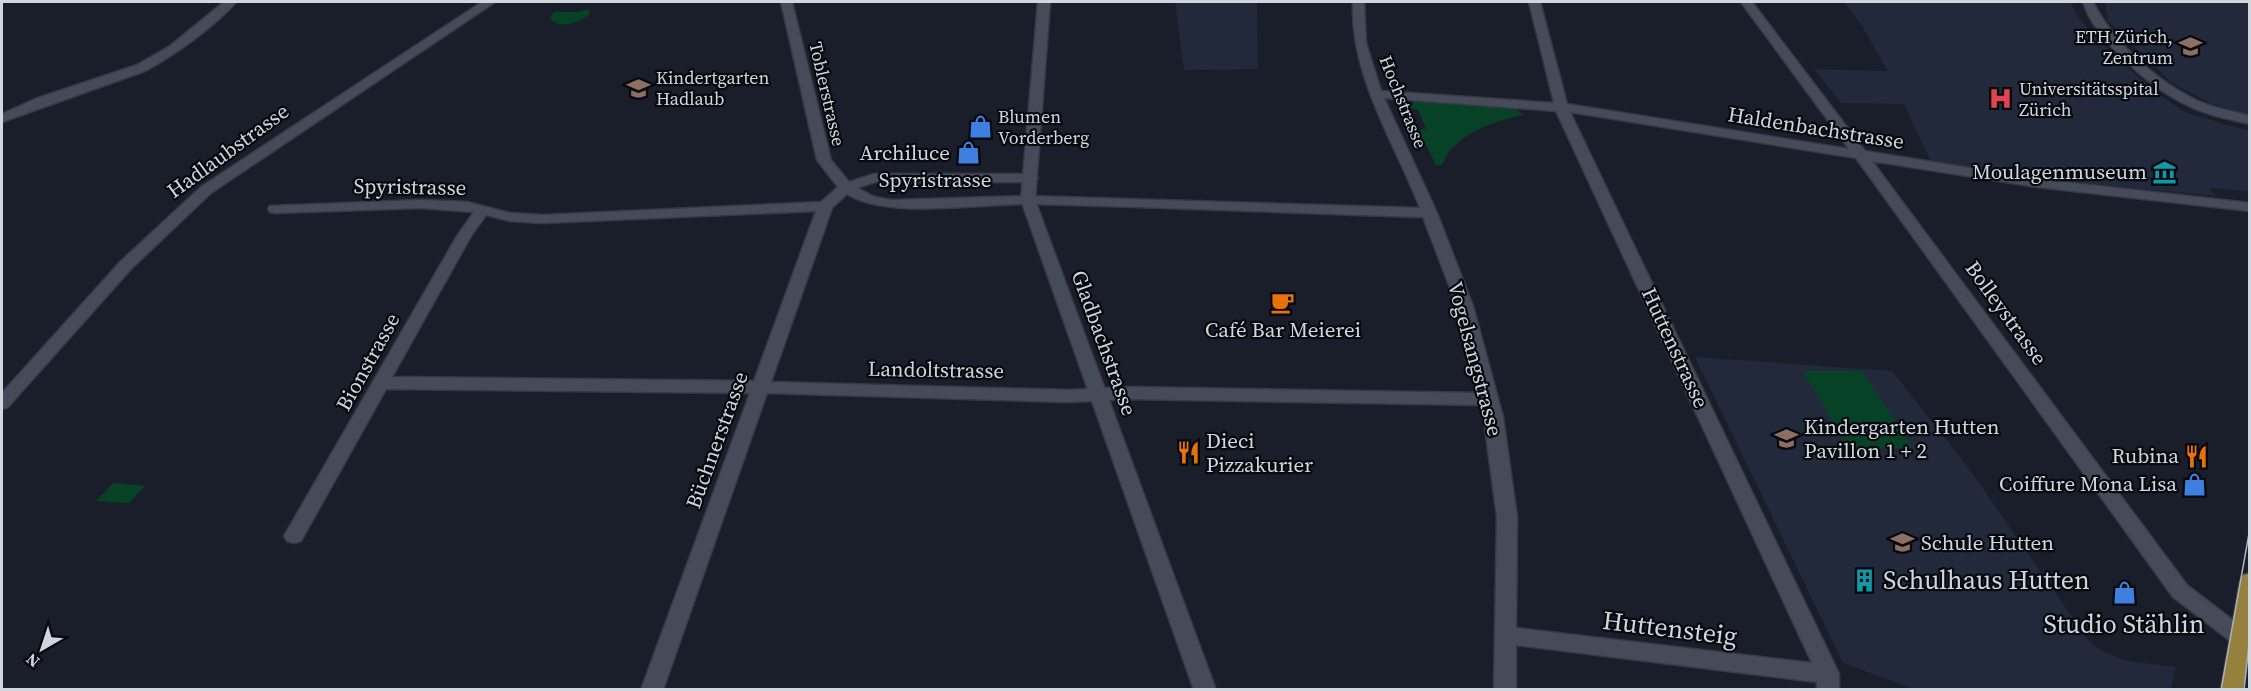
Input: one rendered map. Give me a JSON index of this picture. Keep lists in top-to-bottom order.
{
  "streets": {
    "street": [
      "Toblerstrasse",
      "Hochstrasse",
      "Haldenbachstrasse",
      "Hadlaubstrasse",
      "Spyristrasse",
      "Bolleystrasse",
      "Gladbachstrasse",
      "Huttenstrasse",
      "Vogelsangstrasse",
      "Bionstrasse",
      "Landoltstrasse",
      "Büchnerstrasse",
      "Huttensteig"
    ]
  },
  "crossings": [
    ["Toblerstrasse", "Spyristrasse"],
    ["Hochstrasse", "Haldenbachstrasse"],
    ["Hochstrasse", "Spyristrasse"],
    ["Hochstrasse", "Vogelsangstrasse"],
    ["Haldenbachstrasse", "Bolleystrasse"],
    ["Haldenbachstrasse", "Huttenstrasse"],
    ["Spyristrasse", "Gladbachstrasse"],
    ["Spyristrasse", "Vogelsangstrasse"],
    ["Spyristrasse", "Bionstrasse"],
    ["Spyristrasse", "Büchnerstrasse"],
    ["Gladbachstrasse", "Landoltstrasse"],
    ["Huttenstrasse", "Huttensteig"],
    ["Vogelsangstrasse", "Landoltstrasse"],
    ["Vogelsangstrasse", "Huttensteig"],
    ["Bionstrasse", "Landoltstrasse"],
    ["Landoltstrasse", "Büchnerstrasse"]
  ],
  "places": {
    "school or university": [
      "ETH Zürich, Zentrum",
      "Kindertgarten Hadlaub",
      "Kindergarten Hutten Pavillon 1 + 2",
      "Schule Hutten"
    ],
    "hospital": ["Universitätsspital Zürich"],
    "shop": [
      "Blumen Vorderberg",
      "Archiluce",
      "Coiffure Mona Lisa",
      "Studio Stählin"
    ],
    "museum": ["Moulagenmuseum"],
    "cafe": ["Café Bar Meierei"],
    "restaurant": ["Dieci Pizzakurier", "Rubina"],
    "building": ["Schulhaus Hutten"]
  },
  "north": "bottom left"
}
